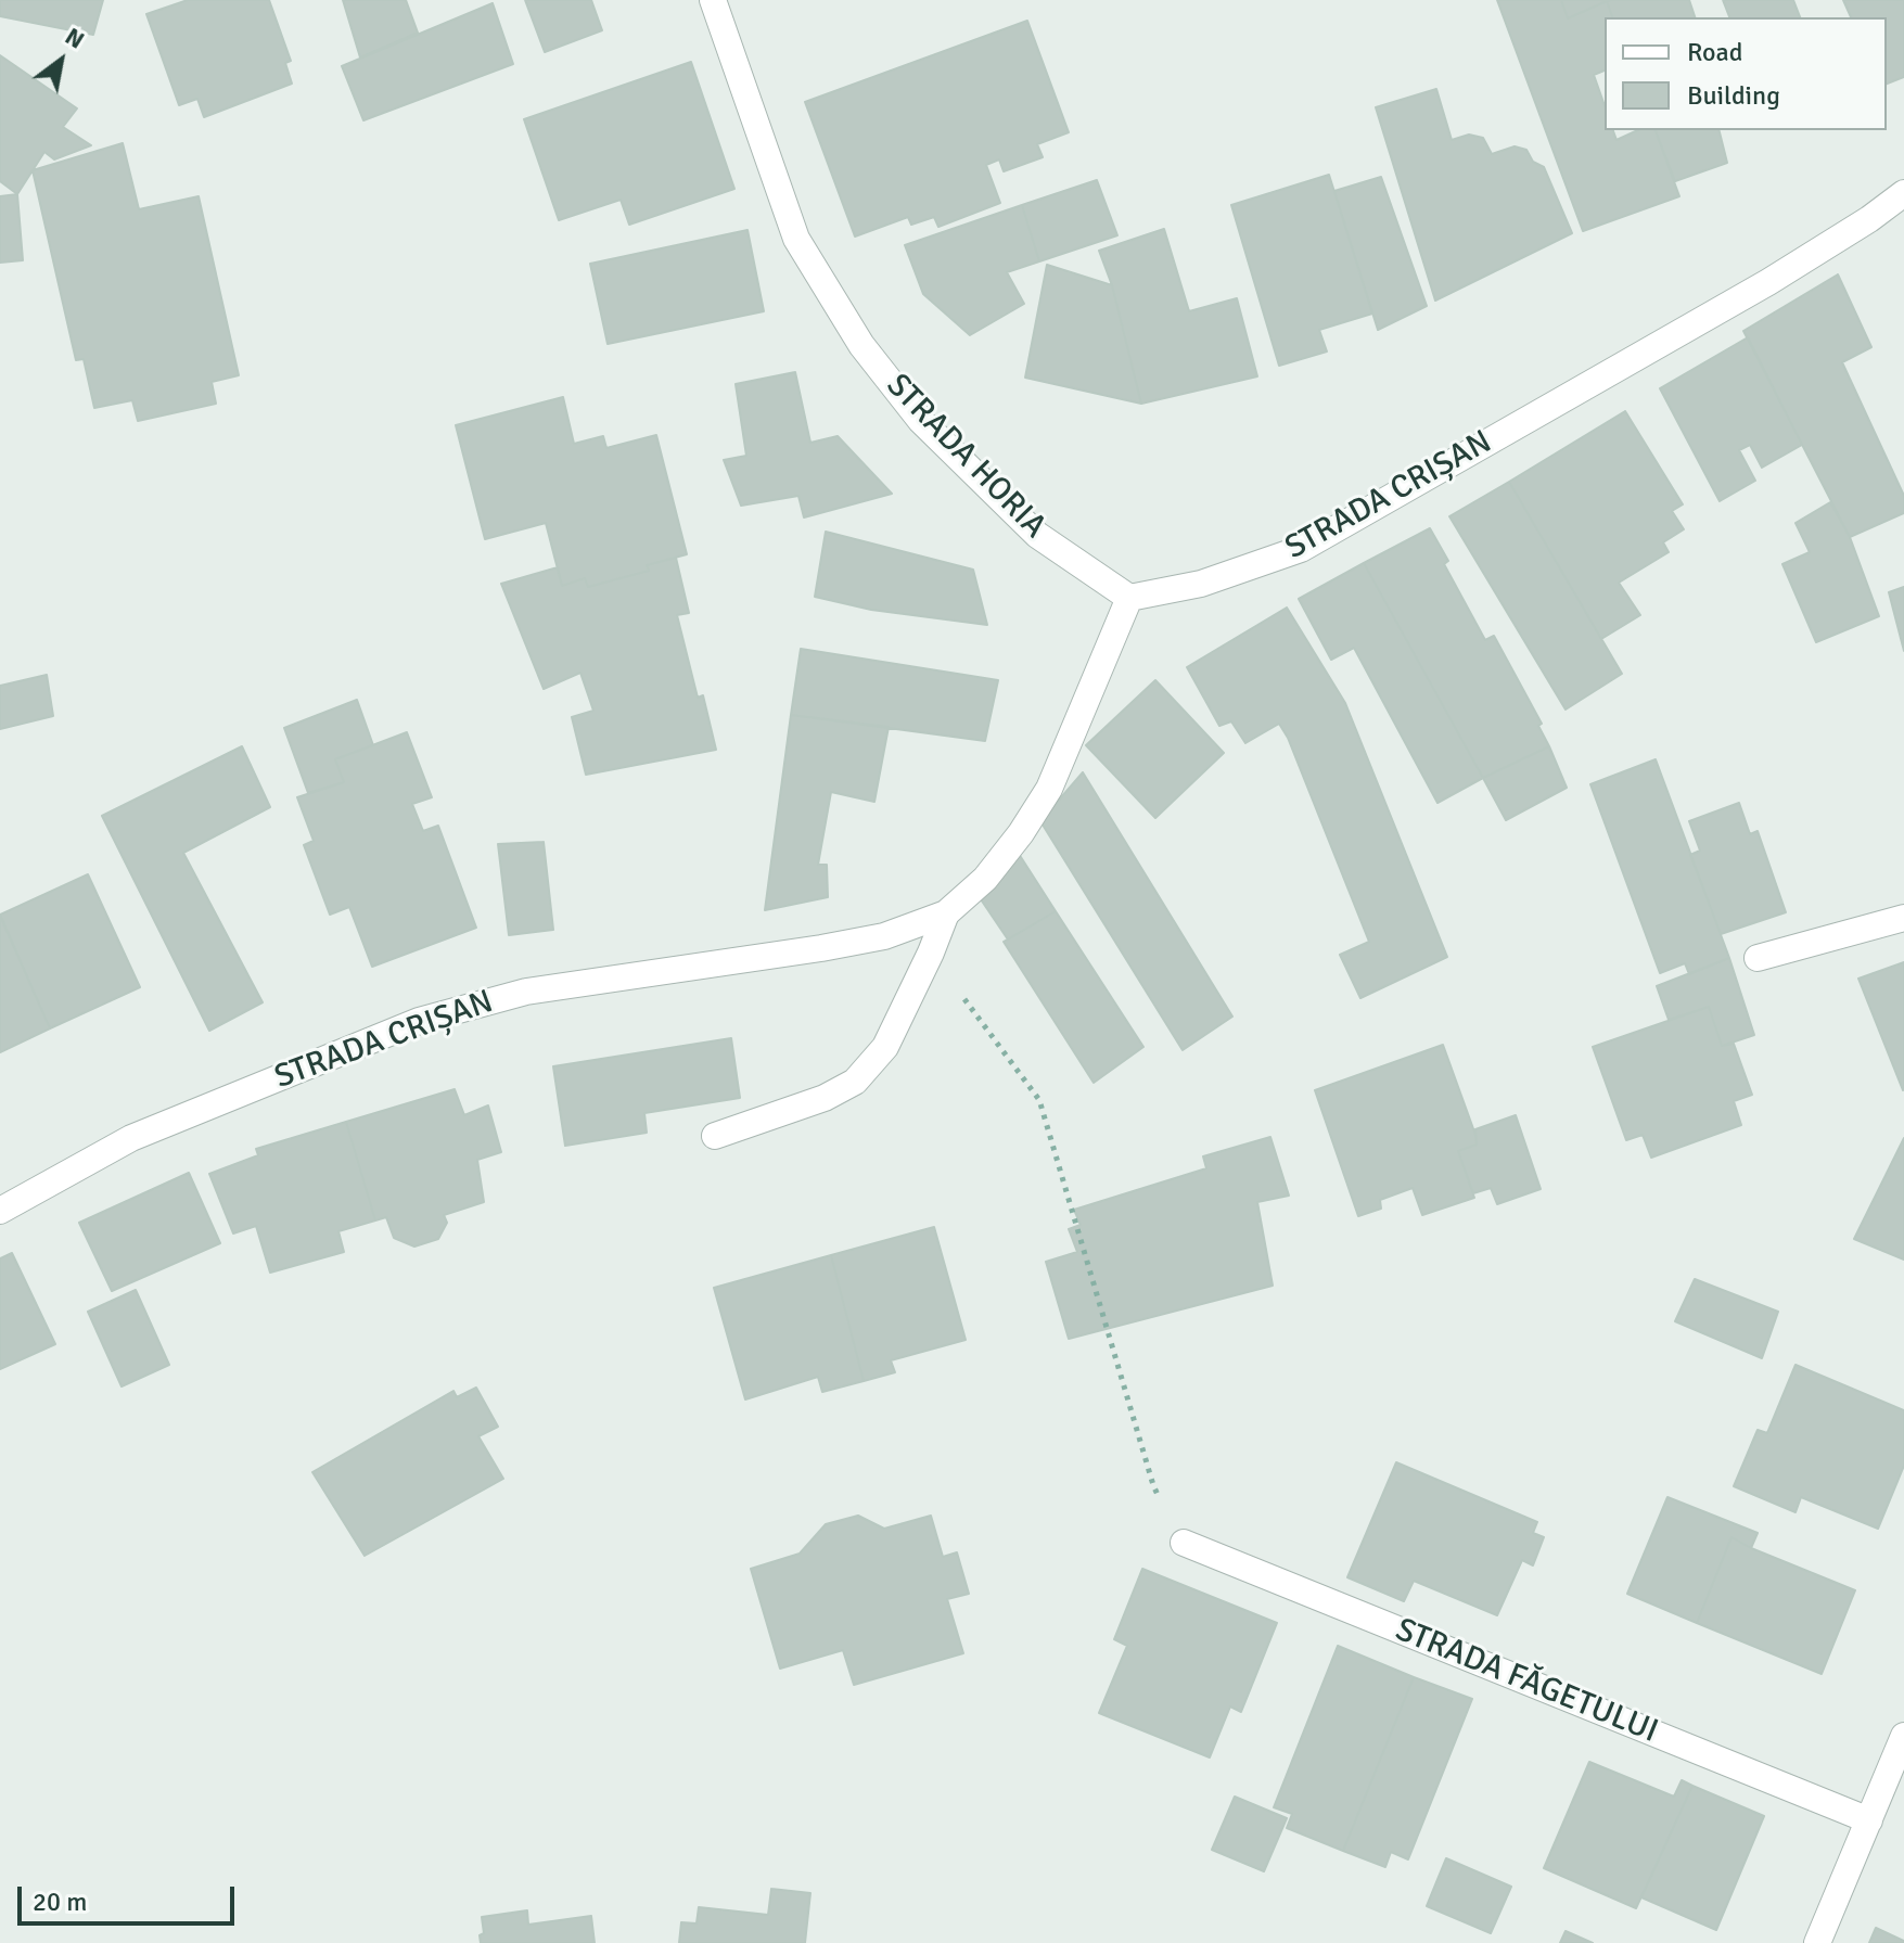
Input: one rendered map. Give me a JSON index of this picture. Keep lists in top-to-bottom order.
{
  "streets": {
    "street": ["STRADA HORIA", "STRADA CRIȘAN", "STRADA FĂGETULUI"]
  },
  "crossings": [
    ["STRADA HORIA", "STRADA CRIȘAN"]
  ],
  "legend": ["Road", "Building"],
  "scale_bar": "20 m",
  "north": "top right"
}
